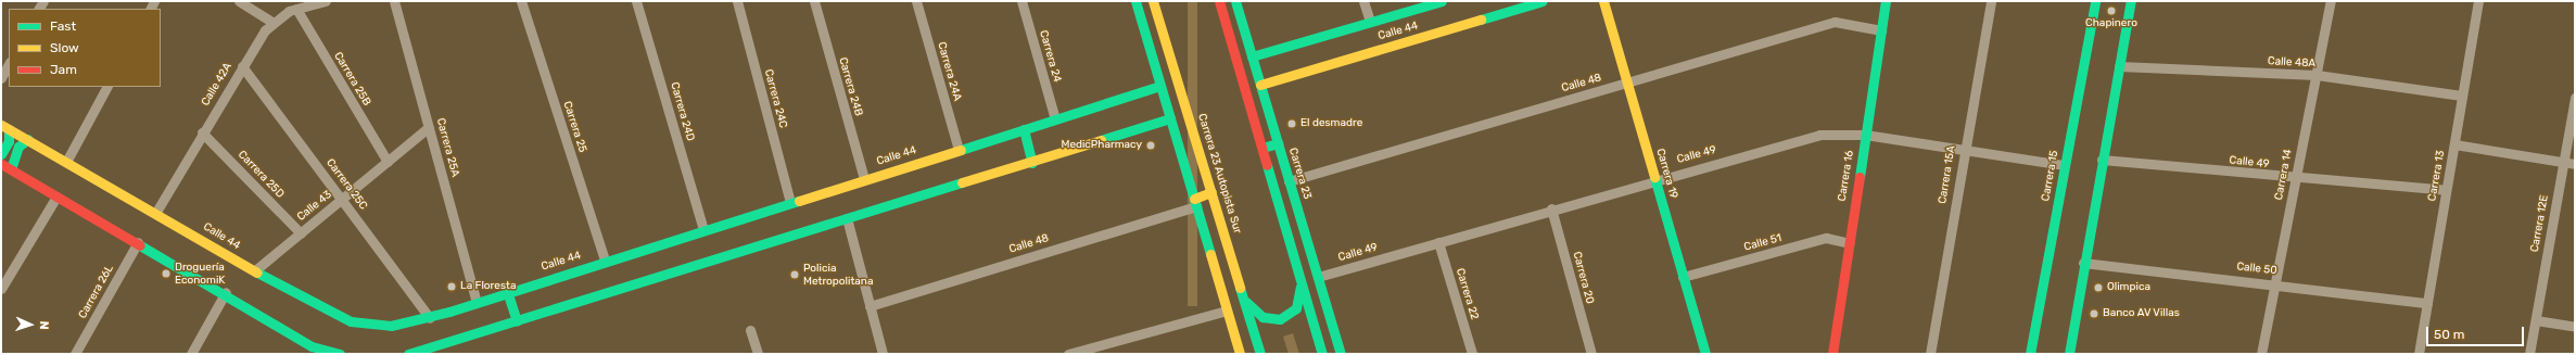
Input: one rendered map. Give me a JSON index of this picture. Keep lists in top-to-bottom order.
{
  "streets": {
    "main road": [
      "Calle 44",
      "Carrera 23 Autopista Sur",
      "Carrera 23",
      "Carrera 19",
      "Carrera 16",
      "Carrera 15"
    ],
    "street": [
      "Carrera 24",
      "Calle 48A",
      "Carrera 24A",
      "Carrera 25B",
      "Calle 48",
      "Calle 42A",
      "Carrera 24B",
      "Carrera 24C",
      "Carrera 24D",
      "Carrera 25",
      "Carrera 25A",
      "Calle 49",
      "Carrera 25D",
      "Carrera 15A",
      "Carrera 14",
      "Carrera 13",
      "Carrera 25C",
      "Calle 43",
      "Carrera 12E",
      "Calle 51",
      "Calle 50",
      "Carrera 20",
      "Carrera 26L",
      "Carrera 22"
    ]
  },
  "crossings": [
    ["Calle 44", "Carrera 24"],
    ["Calle 44", "Carrera 24A"],
    ["Calle 44", "Calle 42A"],
    ["Calle 44", "Carrera 24B"],
    ["Calle 44", "Carrera 24C"],
    ["Calle 44", "Carrera 24D"],
    ["Calle 44", "Carrera 25"],
    ["Calle 44", "Carrera 25A"],
    ["Calle 44", "Carrera 23"],
    ["Calle 44", "Carrera 25C"],
    ["Calle 44", "Calle 43"],
    ["Calle 48A", "Carrera 14"],
    ["Calle 48A", "Carrera 13"],
    ["Carrera 25B", "Calle 42A"],
    ["Carrera 25B", "Calle 43"],
    ["Calle 48", "Carrera 23"],
    ["Calle 48", "Carrera 19"],
    ["Calle 48", "Carrera 16"],
    ["Calle 42A", "Carrera 25D"],
    ["Calle 42A", "Carrera 25C"],
    ["Carrera 25A", "Calle 43"],
    ["Calle 49", "Carrera 23"],
    ["Calle 49", "Carrera 19"],
    ["Calle 49", "Carrera 15A"],
    ["Calle 49", "Carrera 14"],
    ["Calle 49", "Carrera 16"],
    ["Calle 49", "Carrera 15"],
    ["Calle 49", "Carrera 13"],
    ["Calle 49", "Carrera 20"],
    ["Calle 49", "Carrera 22"],
    ["Carrera 19", "Calle 51"],
    ["Carrera 25D", "Calle 43"],
    ["Carrera 14", "Calle 50"],
    ["Carrera 16", "Calle 51"],
    ["Carrera 13", "Calle 50"],
    ["Carrera 25C", "Calle 43"]
  ],
  "places": [
    "Chapinero",
    "El desmadre",
    "MedicPharmacy",
    "Droguería EconomiK",
    "Policia Metropolitana",
    "La Floresta",
    "Olimpica",
    "Banco AV Villas"
  ],
  "legend": ["Fast", "Slow", "Jam"],
  "scale_bar": "50 m",
  "north": "right"
}
